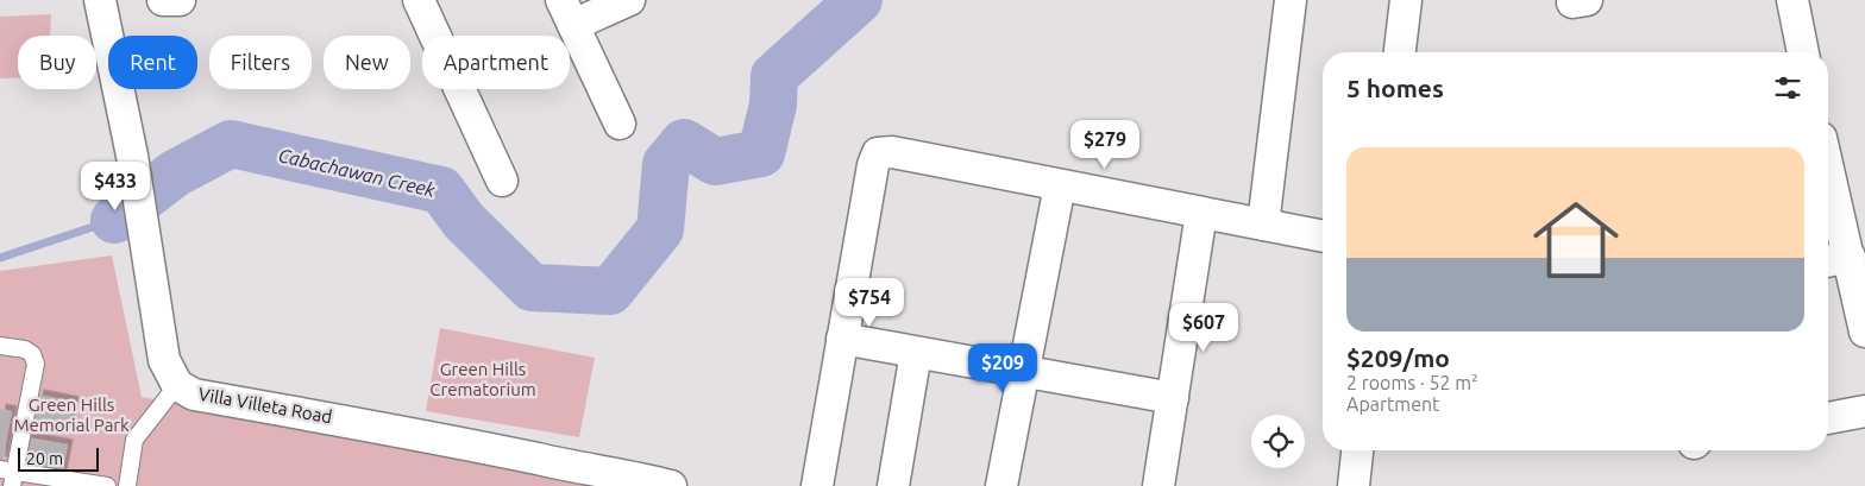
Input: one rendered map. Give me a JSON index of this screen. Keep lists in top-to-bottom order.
{
  "streets": {
    "street": ["Villa Villeta Road"]
  },
  "water": ["Cabachawan Creek"],
  "parks": ["Green Hills Crematorium", "Green Hills Memorial Park"],
  "scale_bar": "20 m",
  "page": {
    "chip": [
      "Buy",
      "Rent",
      "Filters",
      "New",
      "Apartment"
    ],
    "heading": "5 homes",
    "price": [
      "$279",
      "$433",
      "$754",
      "$607",
      "$209"
    ],
    "list": [
      {
        "name": "$209/mo",
        "note": "2 rooms · 52 m² · Apartment"
      }
    ],
    "scale": "20 m"
  }
}
